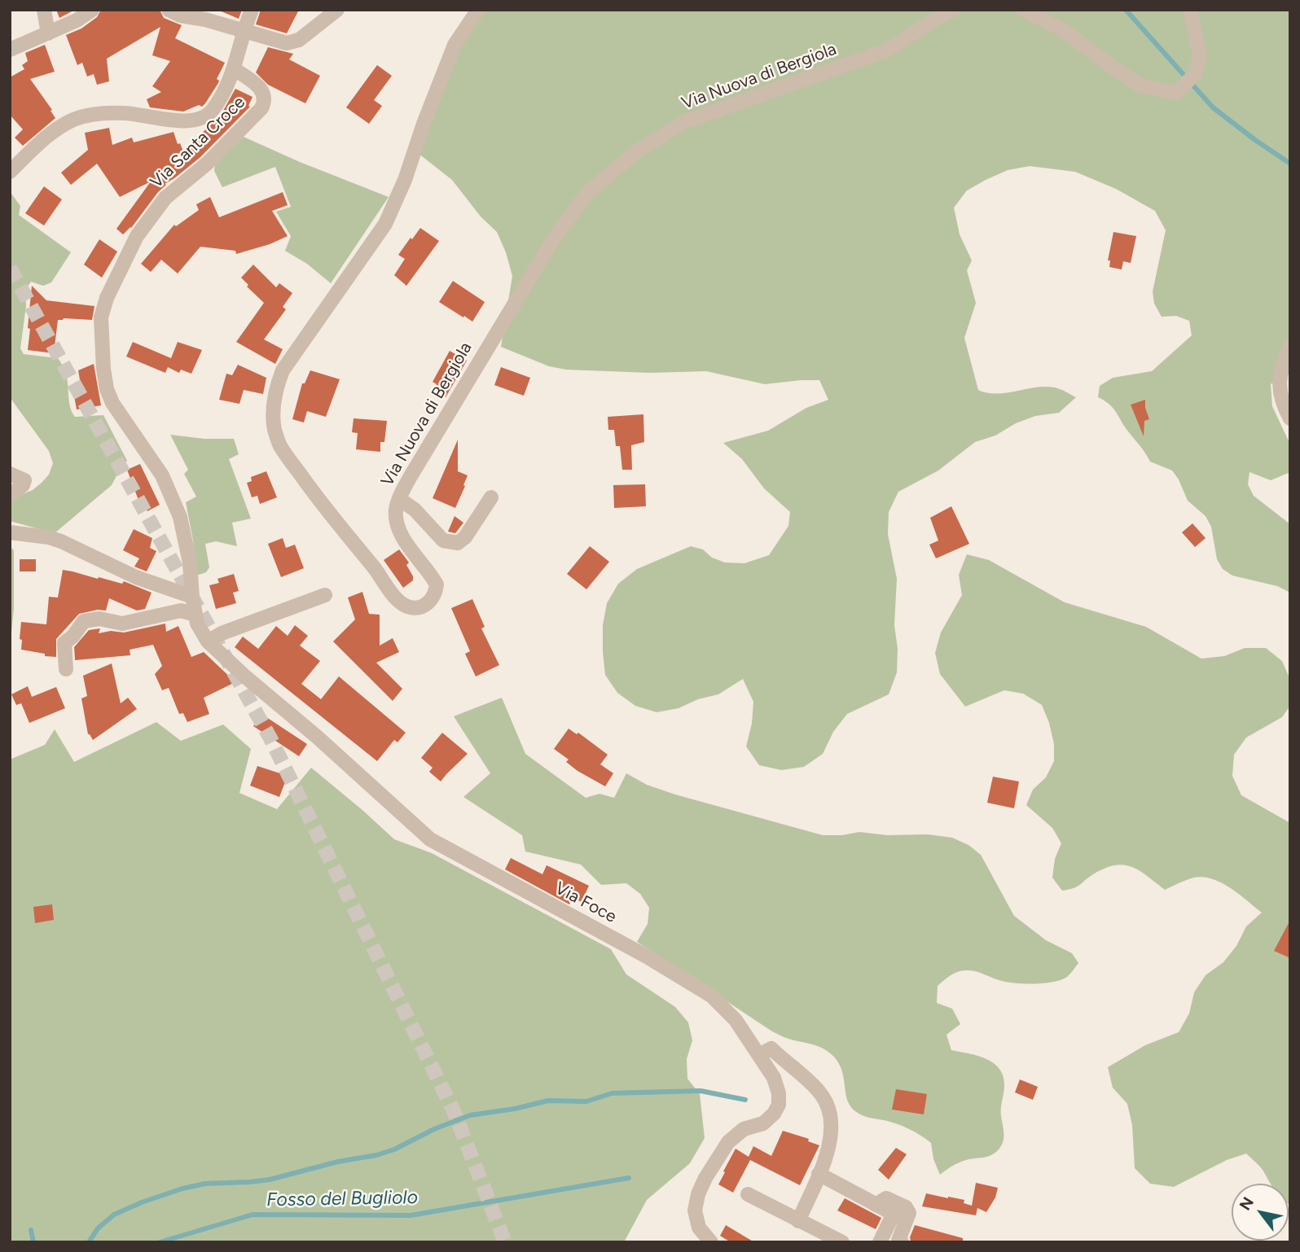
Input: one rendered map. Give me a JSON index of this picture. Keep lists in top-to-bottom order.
{
  "streets": {
    "street": ["Via Nuova di Bergiola", "Via Santa Croce", "Via Foce"]
  },
  "crossings": [
    ["Via Santa Croce", "Via Foce"]
  ],
  "water": ["Fosso del Bugliolo"],
  "north": "top left"
}
